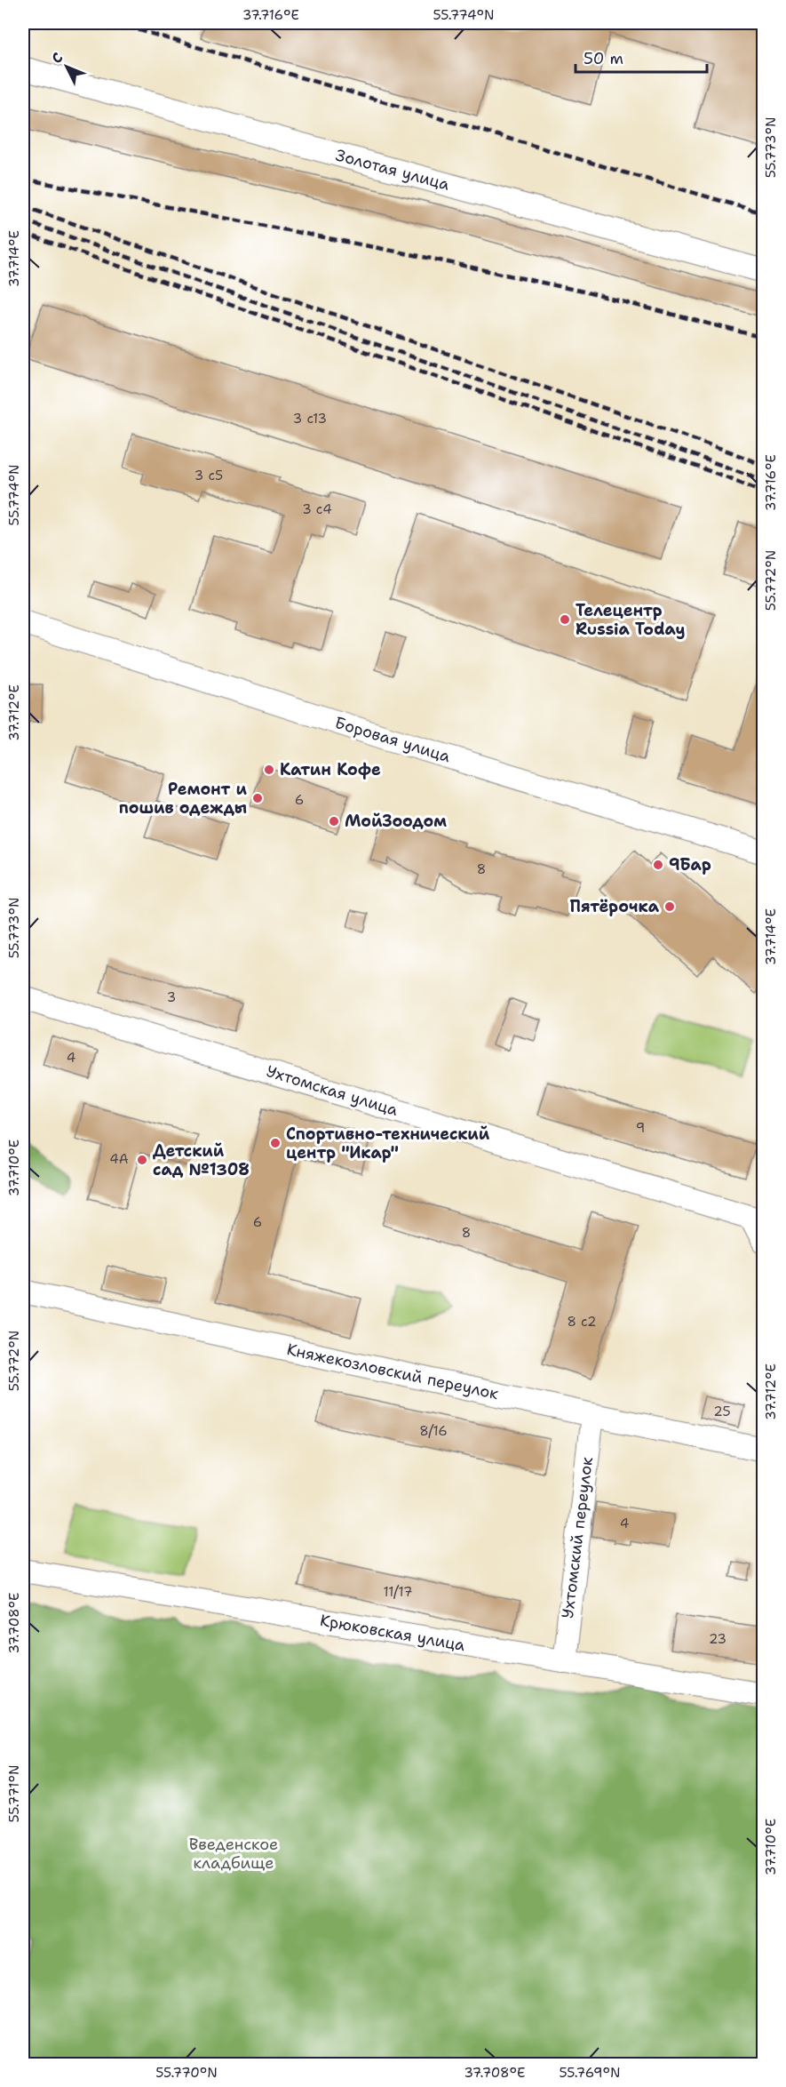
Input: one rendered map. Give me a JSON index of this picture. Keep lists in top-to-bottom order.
{
  "streets": {
    "street": [
      "Золотая улица",
      "Боровая улица",
      "Ухтомская улица",
      "Княжекозловский переулок",
      "Ухтомский переулок",
      "Крюковская улица"
    ]
  },
  "crossings": [
    ["Княжекозловский переулок", "Ухтомский переулок"],
    ["Ухтомский переулок", "Крюковская улица"]
  ],
  "parks": ["Введенское кладбище"],
  "places": [
    "Телецентр Russia Today",
    "Катин Кофе",
    "Ремонт и пошив одежды",
    "МойЗоодом",
    "9Бар",
    "Пятёрочка",
    "Спортивно-технический центр \"Икар\"",
    "Детский сад №1308"
  ],
  "house_numbers": [
    "3 с13",
    "3 с5",
    "3 с4",
    "6",
    "8",
    "3",
    "4",
    "9",
    "4А",
    "6",
    "8",
    "8 с2",
    "25",
    "8/16",
    "4",
    "11/17",
    "23"
  ],
  "scale_bar": "50 m",
  "north": "top left",
  "coordinates": [
    "37.716°E",
    "55.774°N",
    "55.773°N",
    "37.714°E",
    "55.772°N",
    "37.712°E",
    "37.710°E",
    "37.708°E",
    "55.771°N",
    "55.770°N",
    "55.769°N"
  ]
}
